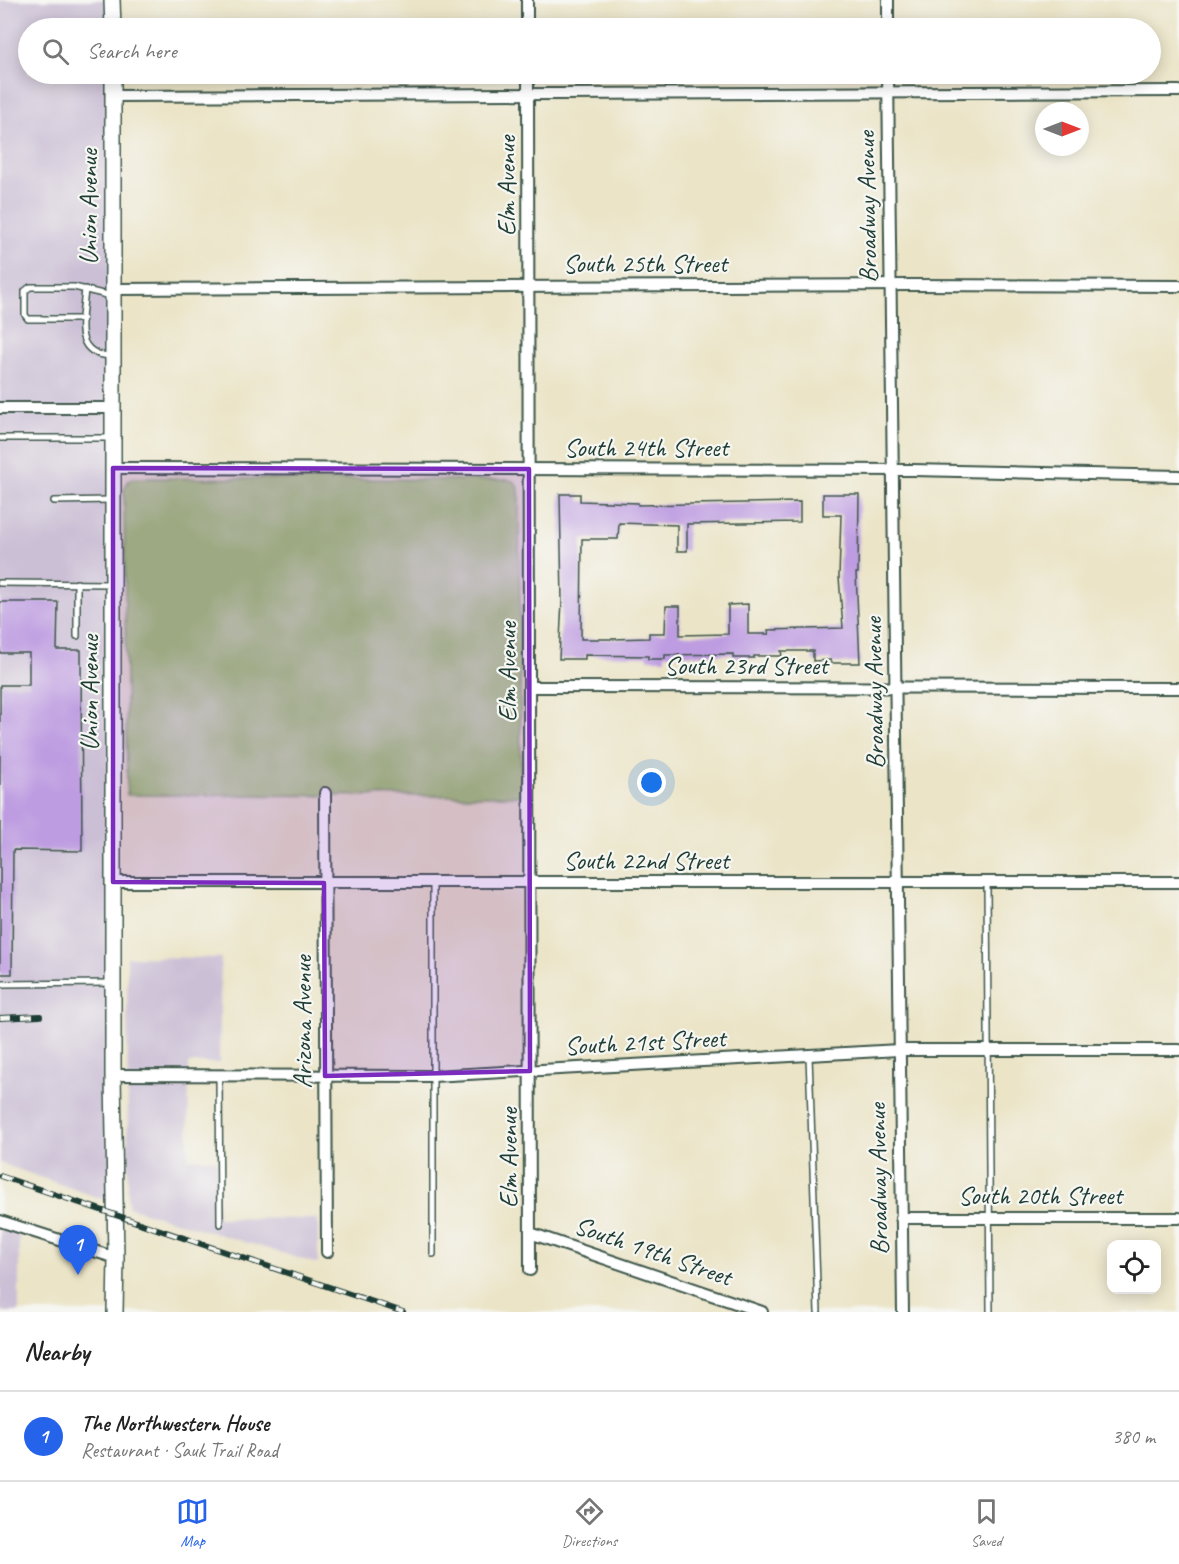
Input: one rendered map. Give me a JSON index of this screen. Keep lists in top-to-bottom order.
{
  "streets": {
    "street": [
      "Elm Avenue",
      "Union Avenue",
      "Broadway Avenue",
      "South 25th Street",
      "South 24th Street",
      "South 23rd Street",
      "South 22nd Street",
      "Arizona Avenue",
      "South 21st Street",
      "South 20th Street",
      "South 19th Street"
    ]
  },
  "crossings": [
    ["Elm Avenue", "South 25th Street"],
    ["Elm Avenue", "South 24th Street"],
    ["Elm Avenue", "South 23rd Street"],
    ["Elm Avenue", "South 22nd Street"],
    ["Elm Avenue", "South 21st Street"],
    ["Elm Avenue", "South 19th Street"],
    ["Union Avenue", "South 25th Street"],
    ["Union Avenue", "South 24th Street"],
    ["Union Avenue", "South 22nd Street"],
    ["Union Avenue", "South 21st Street"],
    ["Broadway Avenue", "South 25th Street"],
    ["Broadway Avenue", "South 24th Street"],
    ["Broadway Avenue", "South 23rd Street"],
    ["Broadway Avenue", "South 22nd Street"],
    ["Broadway Avenue", "South 21st Street"],
    ["Broadway Avenue", "South 20th Street"],
    ["South 22nd Street", "Arizona Avenue"],
    ["Arizona Avenue", "South 21st Street"]
  ],
  "north": "right",
  "page": {
    "search": "Search here",
    "pins": "1",
    "heading": "Nearby",
    "list": [
      {
        "mark": "1",
        "name": "The Northwestern House",
        "note": "Restaurant · Sauk Trail Road",
        "value": "380 m"
      }
    ],
    "nav": ["Map", "Directions", "Saved"]
  }
}
